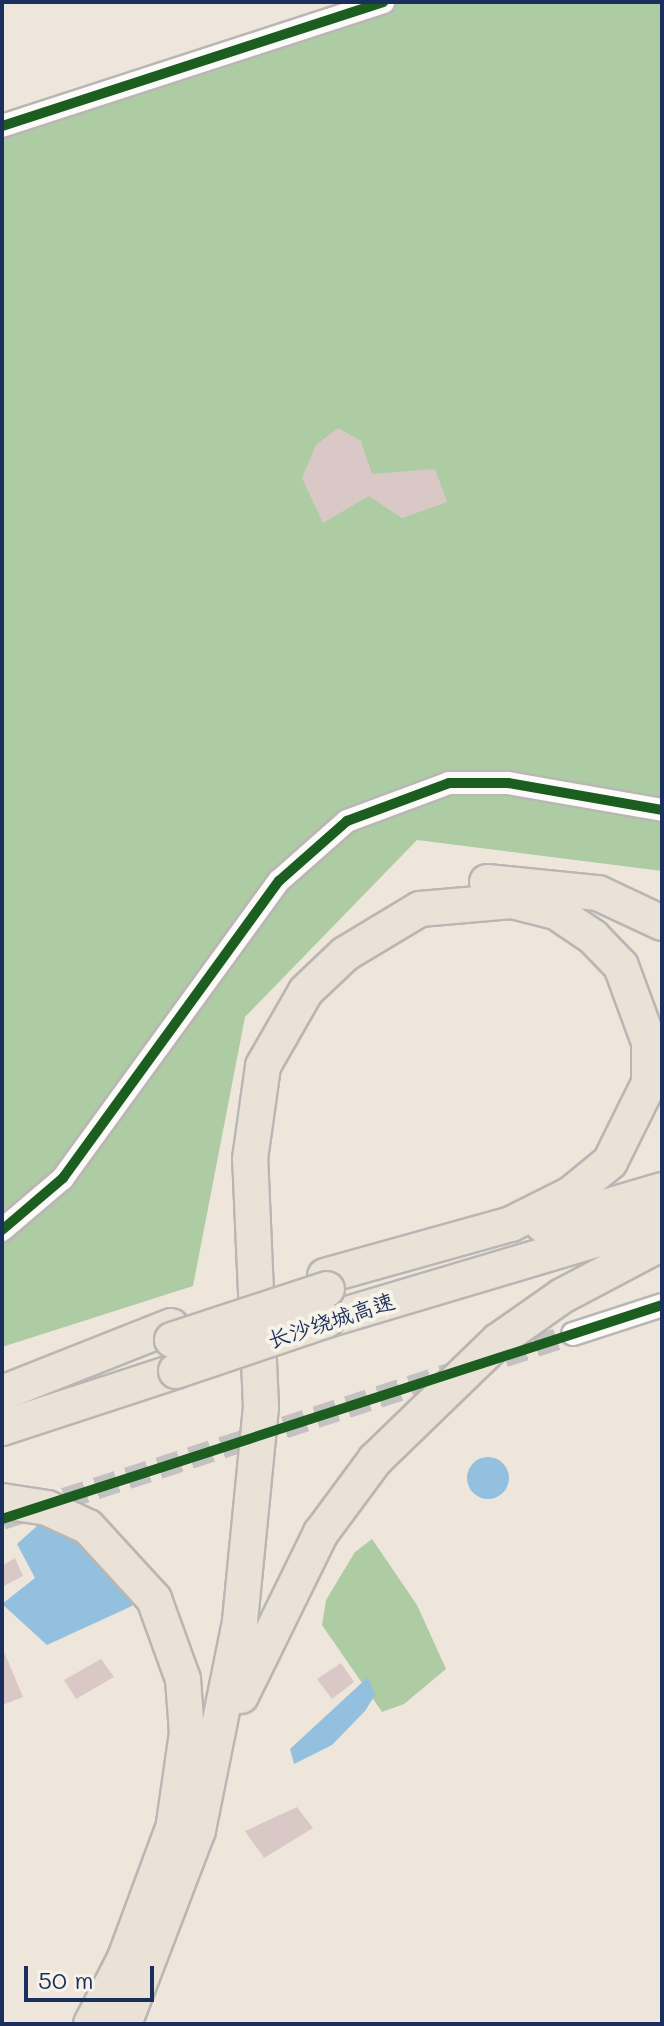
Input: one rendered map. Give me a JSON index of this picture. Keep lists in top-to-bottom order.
{
  "streets": {
    "highway": ["长沙绕城高速"]
  },
  "scale_bar": "50 m"
}
